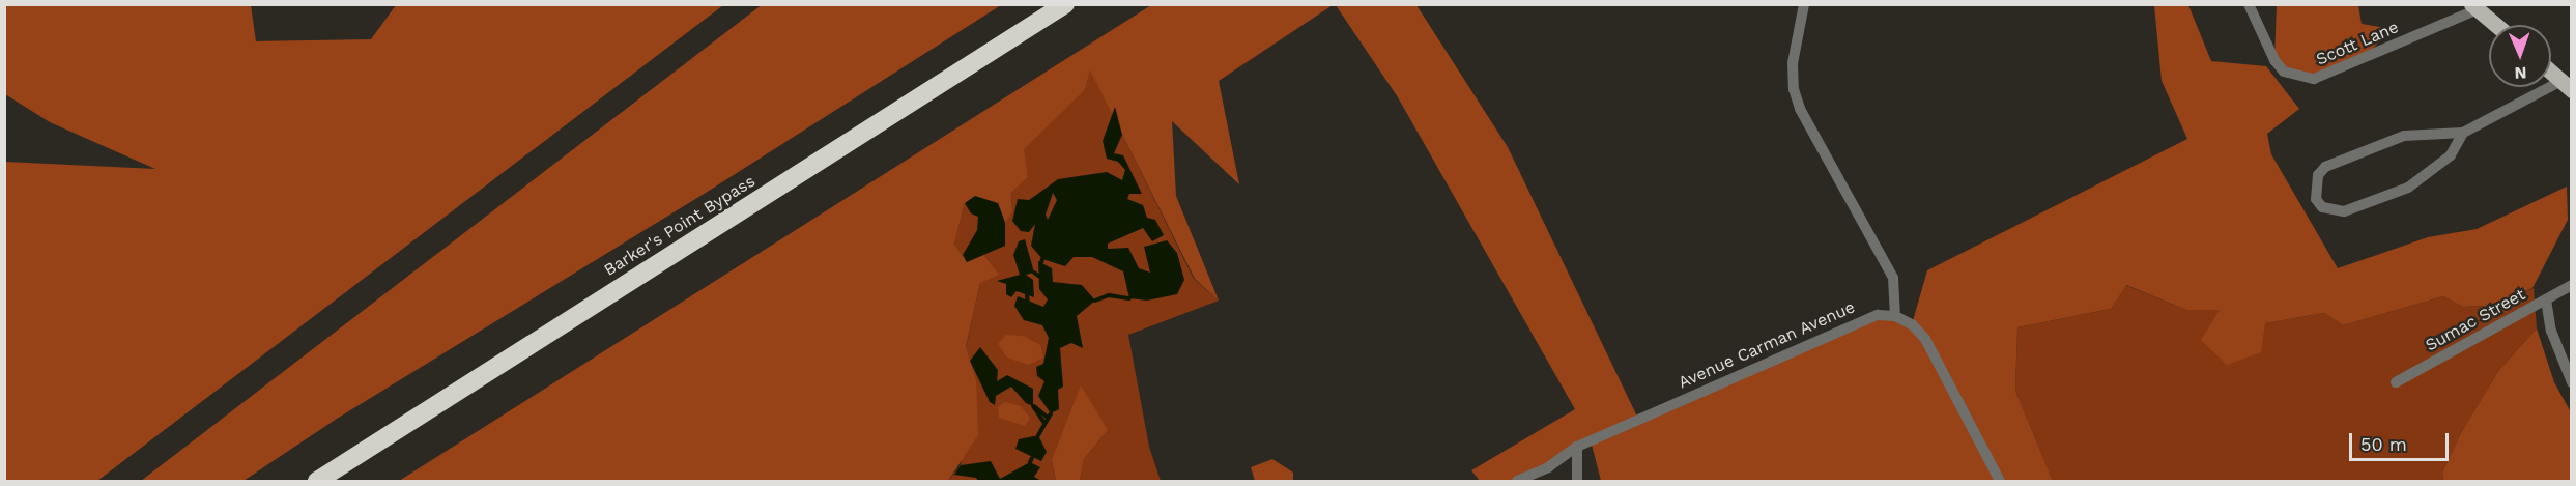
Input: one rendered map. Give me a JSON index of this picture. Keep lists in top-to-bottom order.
{
  "streets": {
    "highway": ["Barker's Point Bypass"],
    "street": ["Scott Lane", "Sumac Street", "Avenue Carman Avenue"]
  },
  "scale_bar": "50 m",
  "north": "bottom"
}
